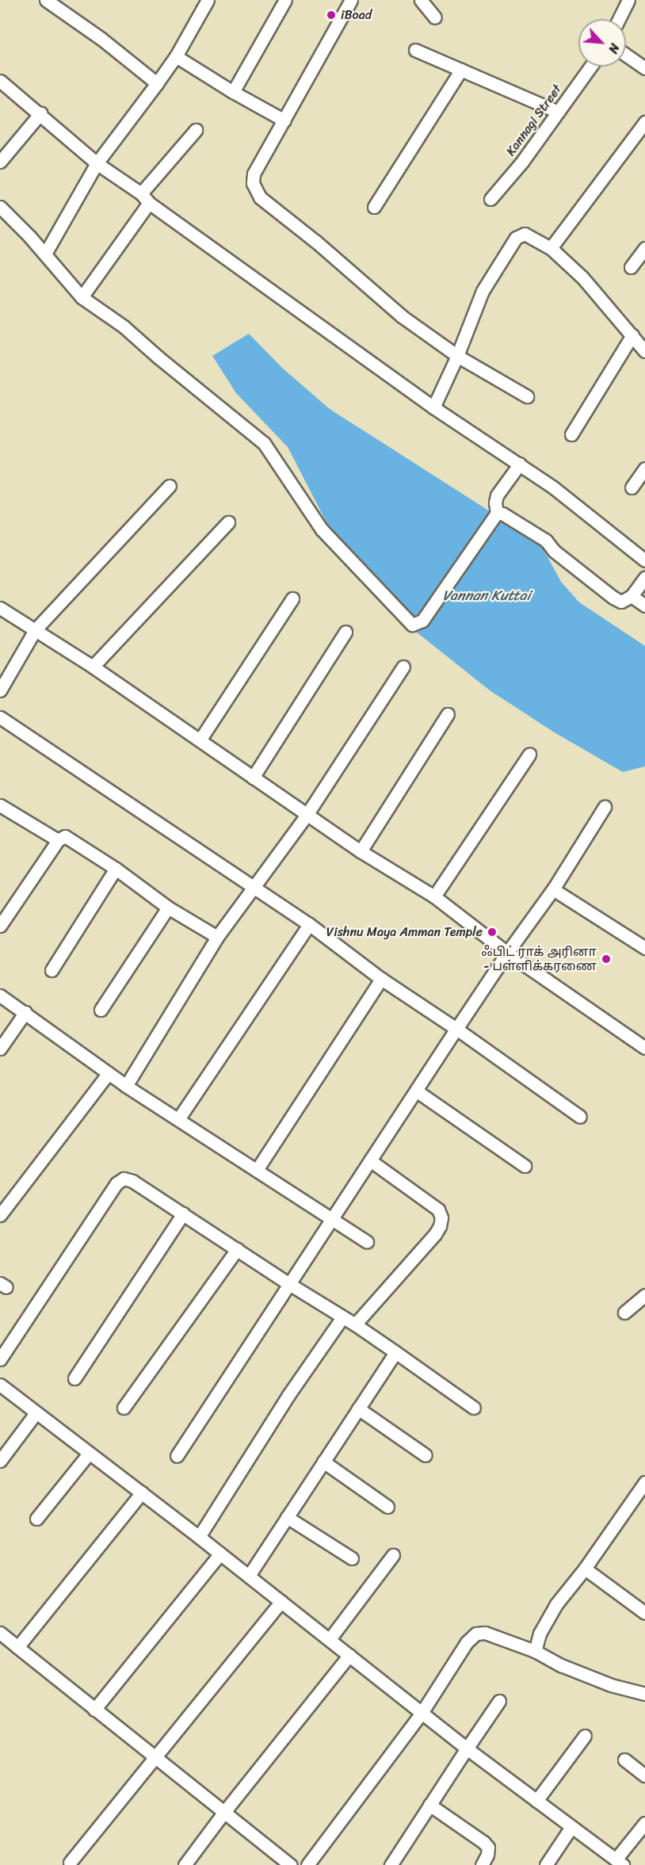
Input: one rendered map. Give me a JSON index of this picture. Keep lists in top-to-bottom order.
{
  "streets": {
    "street": ["Kannagi Street"]
  },
  "water": ["Vannan Kuttai"],
  "places": ["iBoad", "Vishnu Maya Amman Temple", "ஃபிட் ராக் அரினா - பள்ளிக்கரணை"],
  "north": "bottom right"
}
